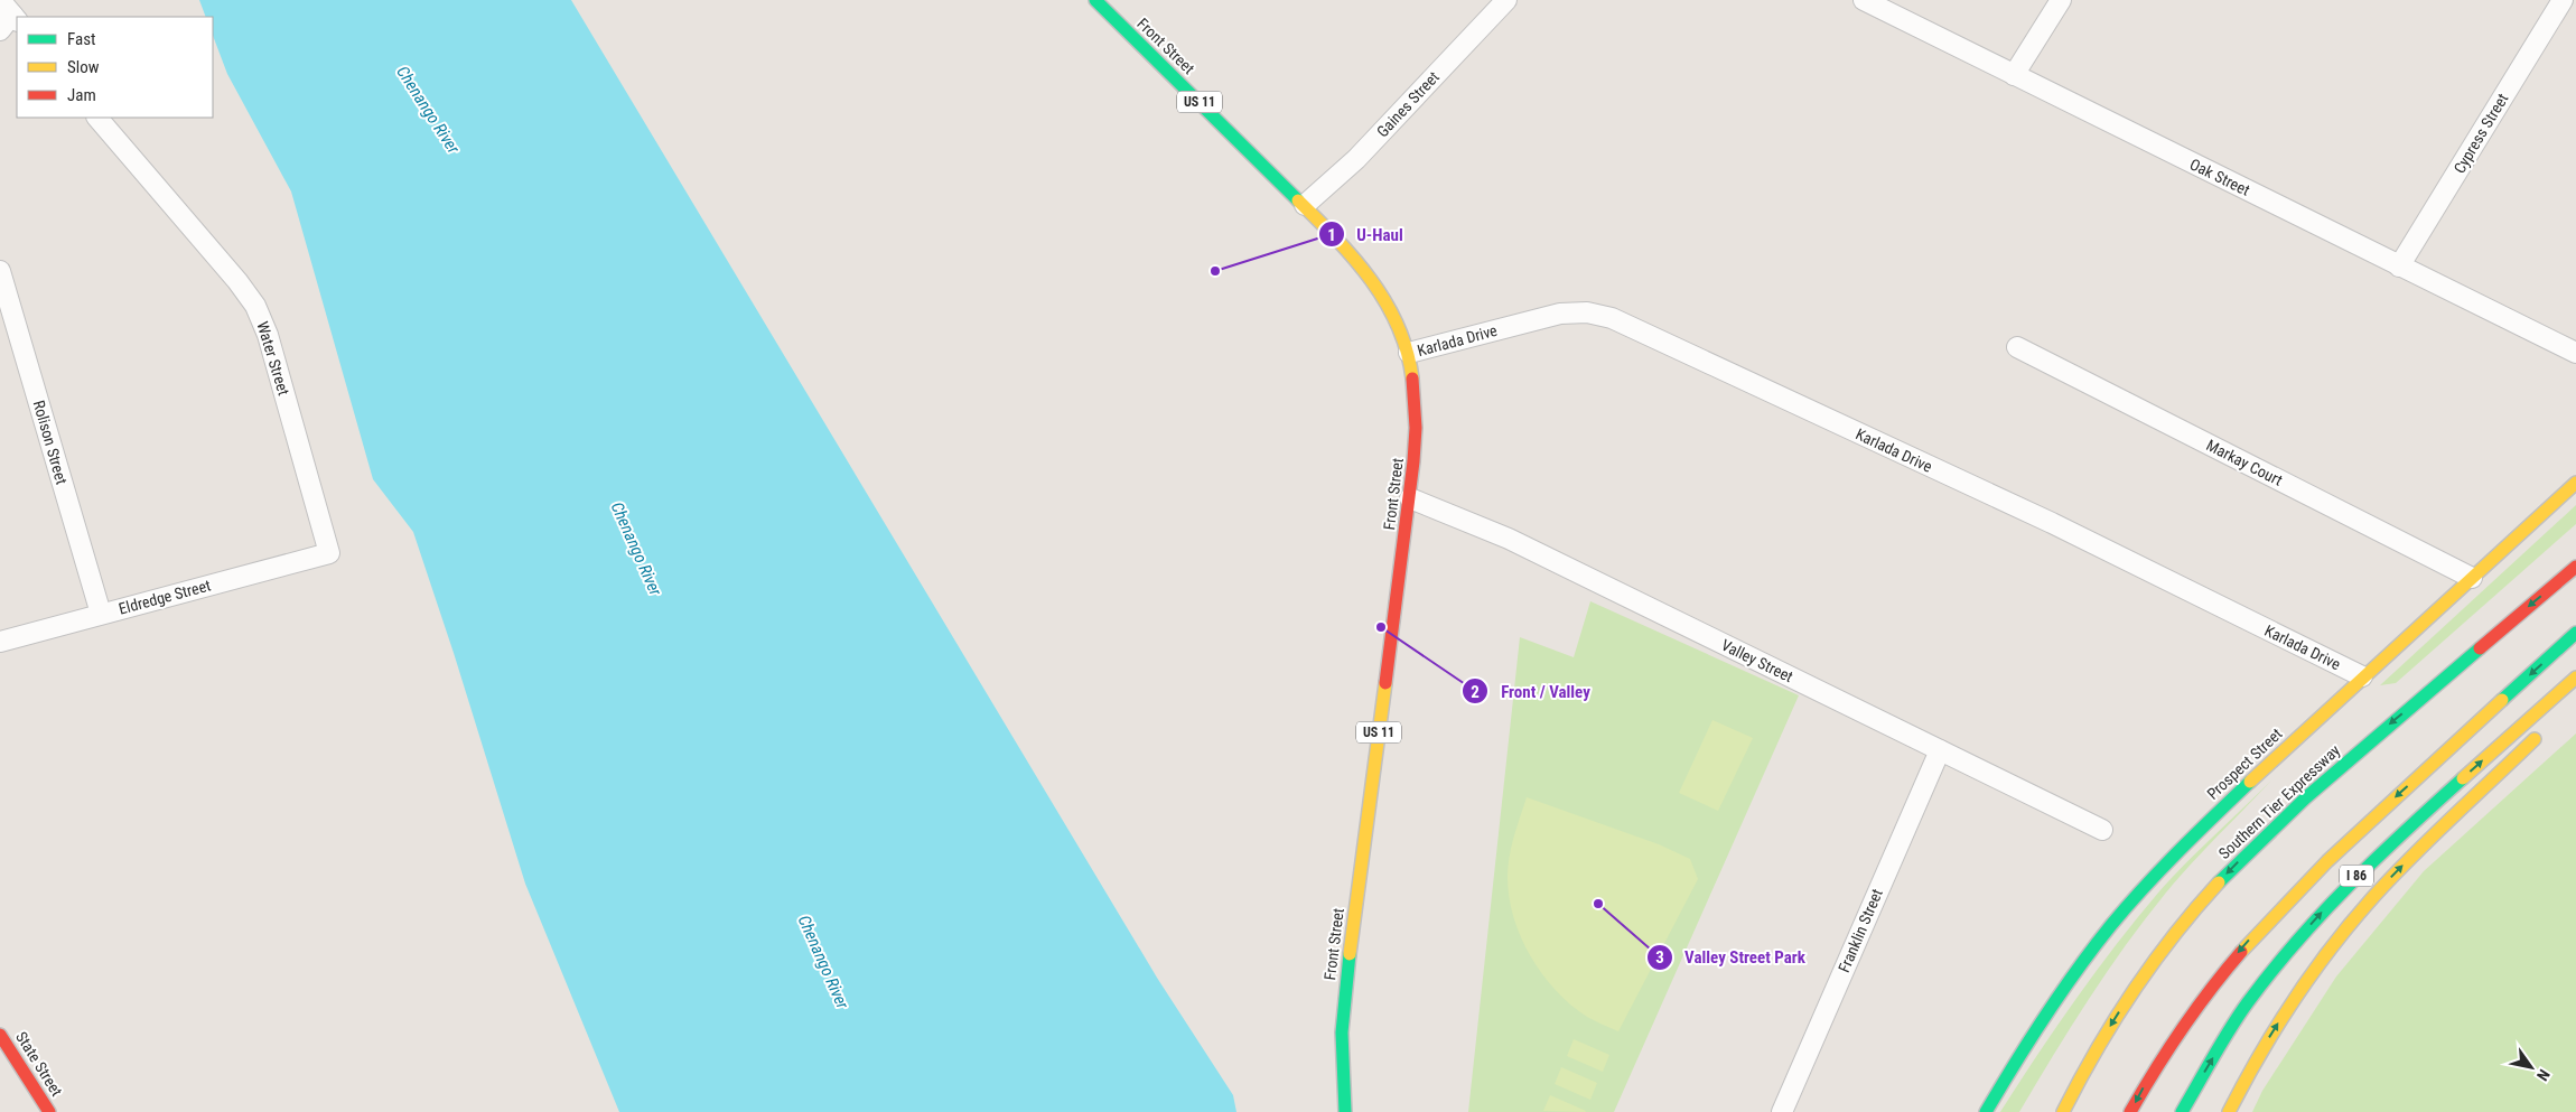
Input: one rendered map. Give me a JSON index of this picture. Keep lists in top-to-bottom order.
{
  "streets": {
    "main road": [
      "Front Street",
      "US 11",
      "Prospect Street",
      "Southern Tier Expressway",
      "I 86",
      "State Street"
    ],
    "street": [
      "Gaines Street",
      "Cypress Street",
      "Oak Street",
      "Karlada Drive",
      "Water Street",
      "Rolison Street",
      "Markay Court",
      "Eldredge Street",
      "Valley Street",
      "Franklin Street"
    ]
  },
  "crossings": [
    ["Front Street", "Gaines Street"],
    ["Front Street", "Karlada Drive"],
    ["Front Street", "Valley Street"],
    ["Cypress Street", "Oak Street"],
    ["Karlada Drive", "Prospect Street"],
    ["Water Street", "Eldredge Street"],
    ["Rolison Street", "Eldredge Street"],
    ["Markay Court", "Prospect Street"],
    ["Valley Street", "Franklin Street"]
  ],
  "water": ["Chenango River"],
  "places": ["U-Haul", "Front / Valley", "Valley Street Park"],
  "legend": ["Fast", "Slow", "Jam"],
  "north": "bottom right"
}
